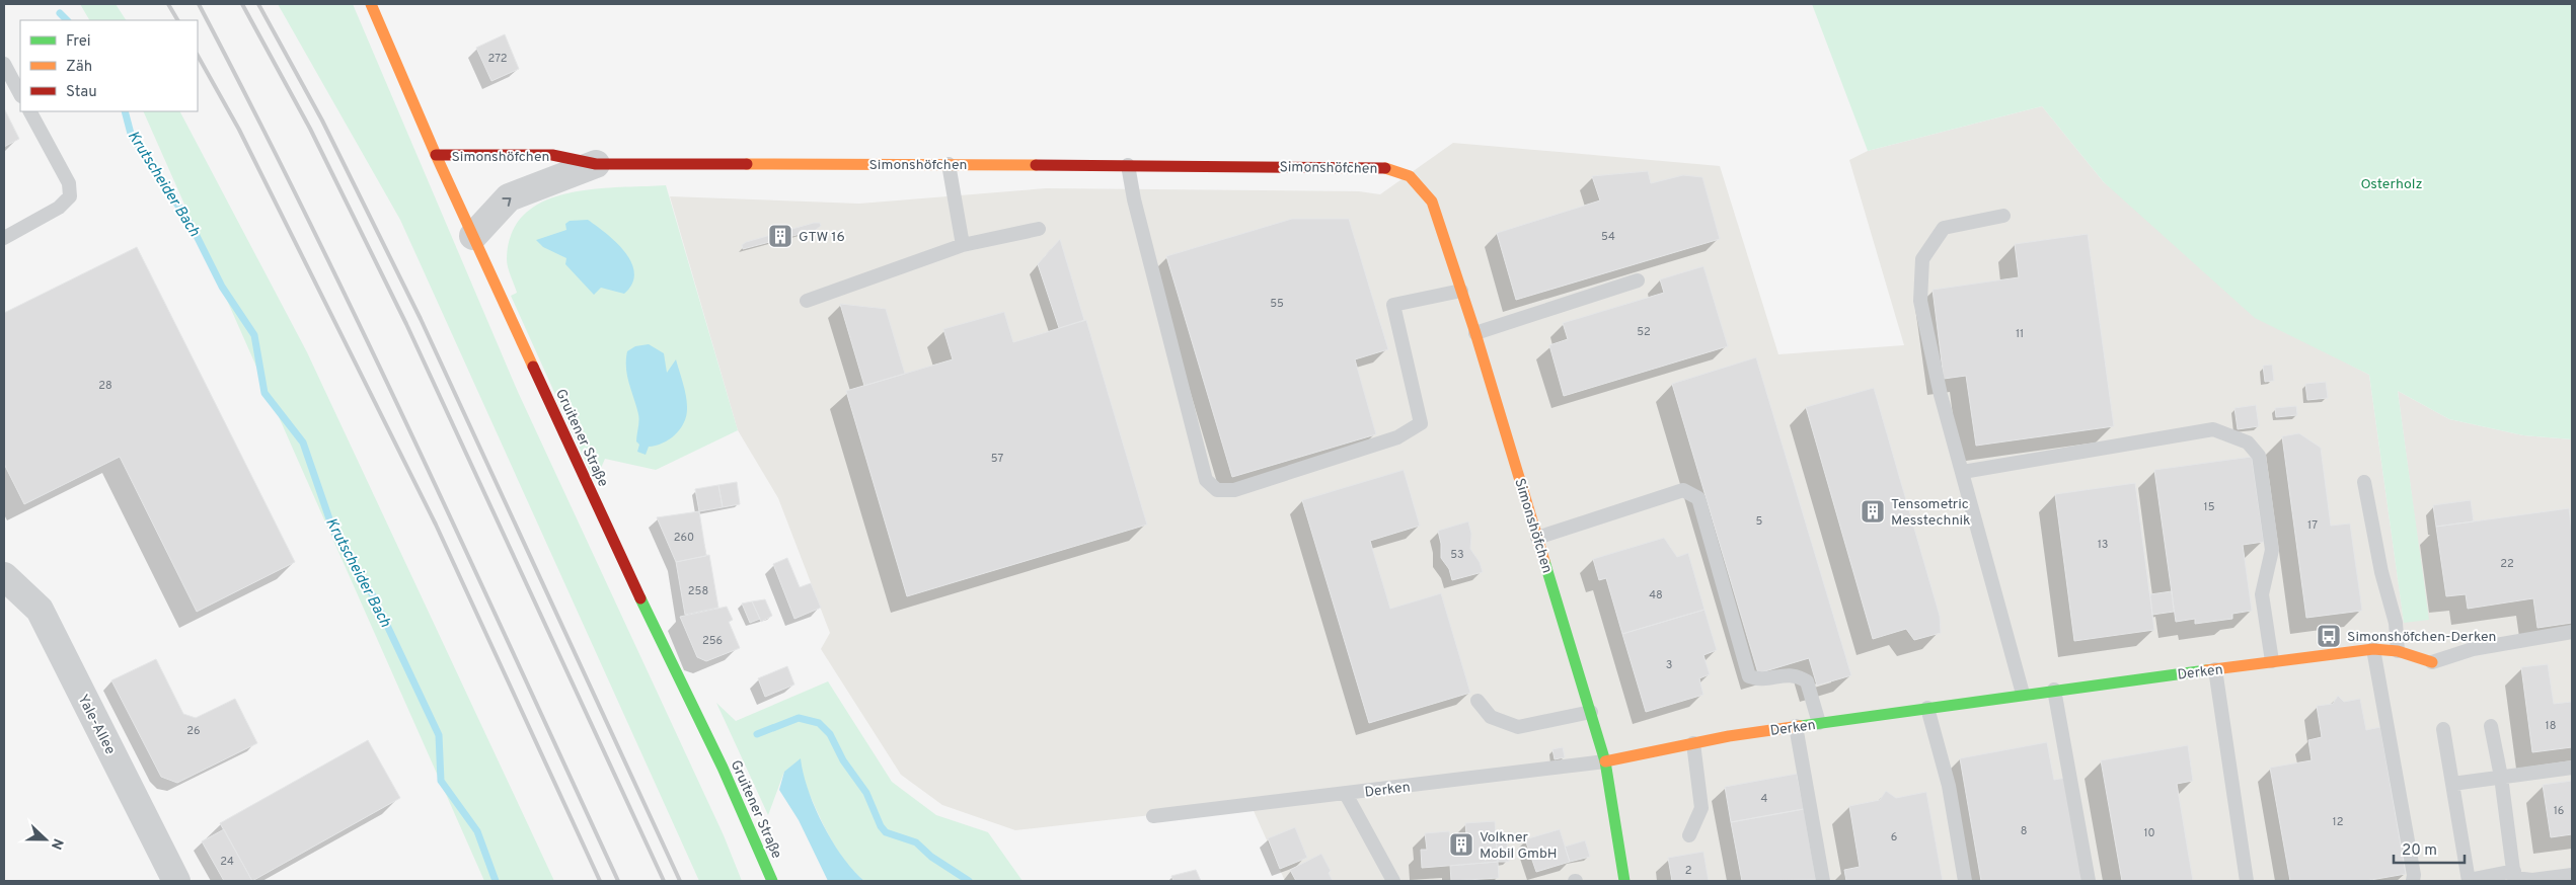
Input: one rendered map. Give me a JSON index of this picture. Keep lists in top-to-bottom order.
{
  "streets": {
    "street": [
      "Simonshöfchen",
      "Gruitener Straße",
      "Derken",
      "Yale-Allee"
    ]
  },
  "crossings": [
    ["Simonshöfchen", "Gruitener Straße"],
    ["Simonshöfchen", "Derken"]
  ],
  "water": ["Krutscheider Bach"],
  "parks": ["Osterholz"],
  "places": {
    "building": ["GTW 16", "Tensometric Messtechnik", "Volkner Mobil GmbH"],
    "bus stop": ["Simonshöfchen-Derken"]
  },
  "house_numbers": [
    "272",
    "54",
    "55",
    "52",
    "11",
    "28",
    "57",
    "15",
    "5",
    "17",
    "260",
    "13",
    "53",
    "22",
    "258",
    "48",
    "256",
    "3",
    "18",
    "26",
    "4",
    "16",
    "12",
    "8",
    "10",
    "6",
    "24",
    "2"
  ],
  "legend": ["Frei", "Zäh", "Stau"],
  "scale_bar": "20 m",
  "north": "right"
}
